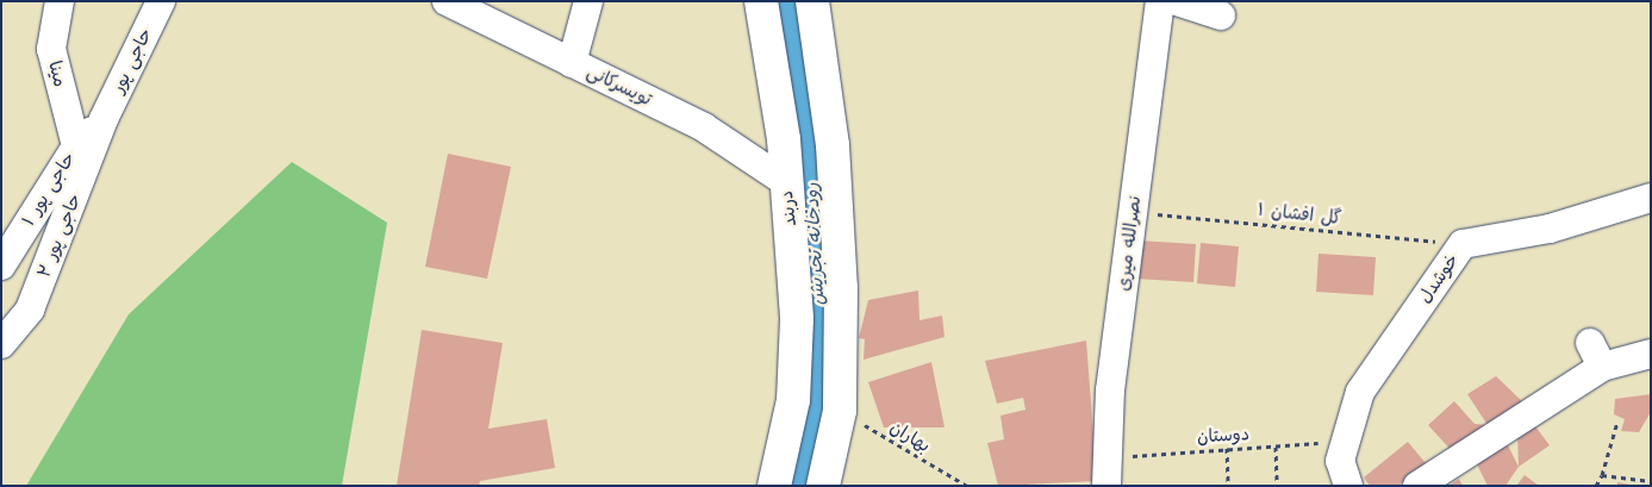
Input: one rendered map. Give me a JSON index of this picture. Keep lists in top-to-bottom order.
{
  "streets": {
    "main road": ["دربند"],
    "street": [
      "حاجی پور",
      "مینا",
      "تویسرکانی",
      "حاجی پور ۱",
      "حاجی پور ۲",
      "نصرالله میری",
      "خوشدل"
    ],
    "path": ["گل افشان ۱", "دوستان", "بهاران"]
  },
  "crossings": [
    ["حاجی پور", "حاجی پور ۱"],
    ["حاجی پور", "حاجی پور ۲"],
    ["مینا", "حاجی پور ۱"],
    ["تویسرکانی", "دربند"],
    ["حاجی پور ۱", "حاجی پور ۲"],
    ["گل افشان ۱", "نصرالله میری"],
    ["گل افشان ۱", "خوشدل"],
    ["نصرالله میری", "دوستان"],
    ["خوشدل", "دوستان"]
  ],
  "water": ["رودخانه تجریش"]
}
